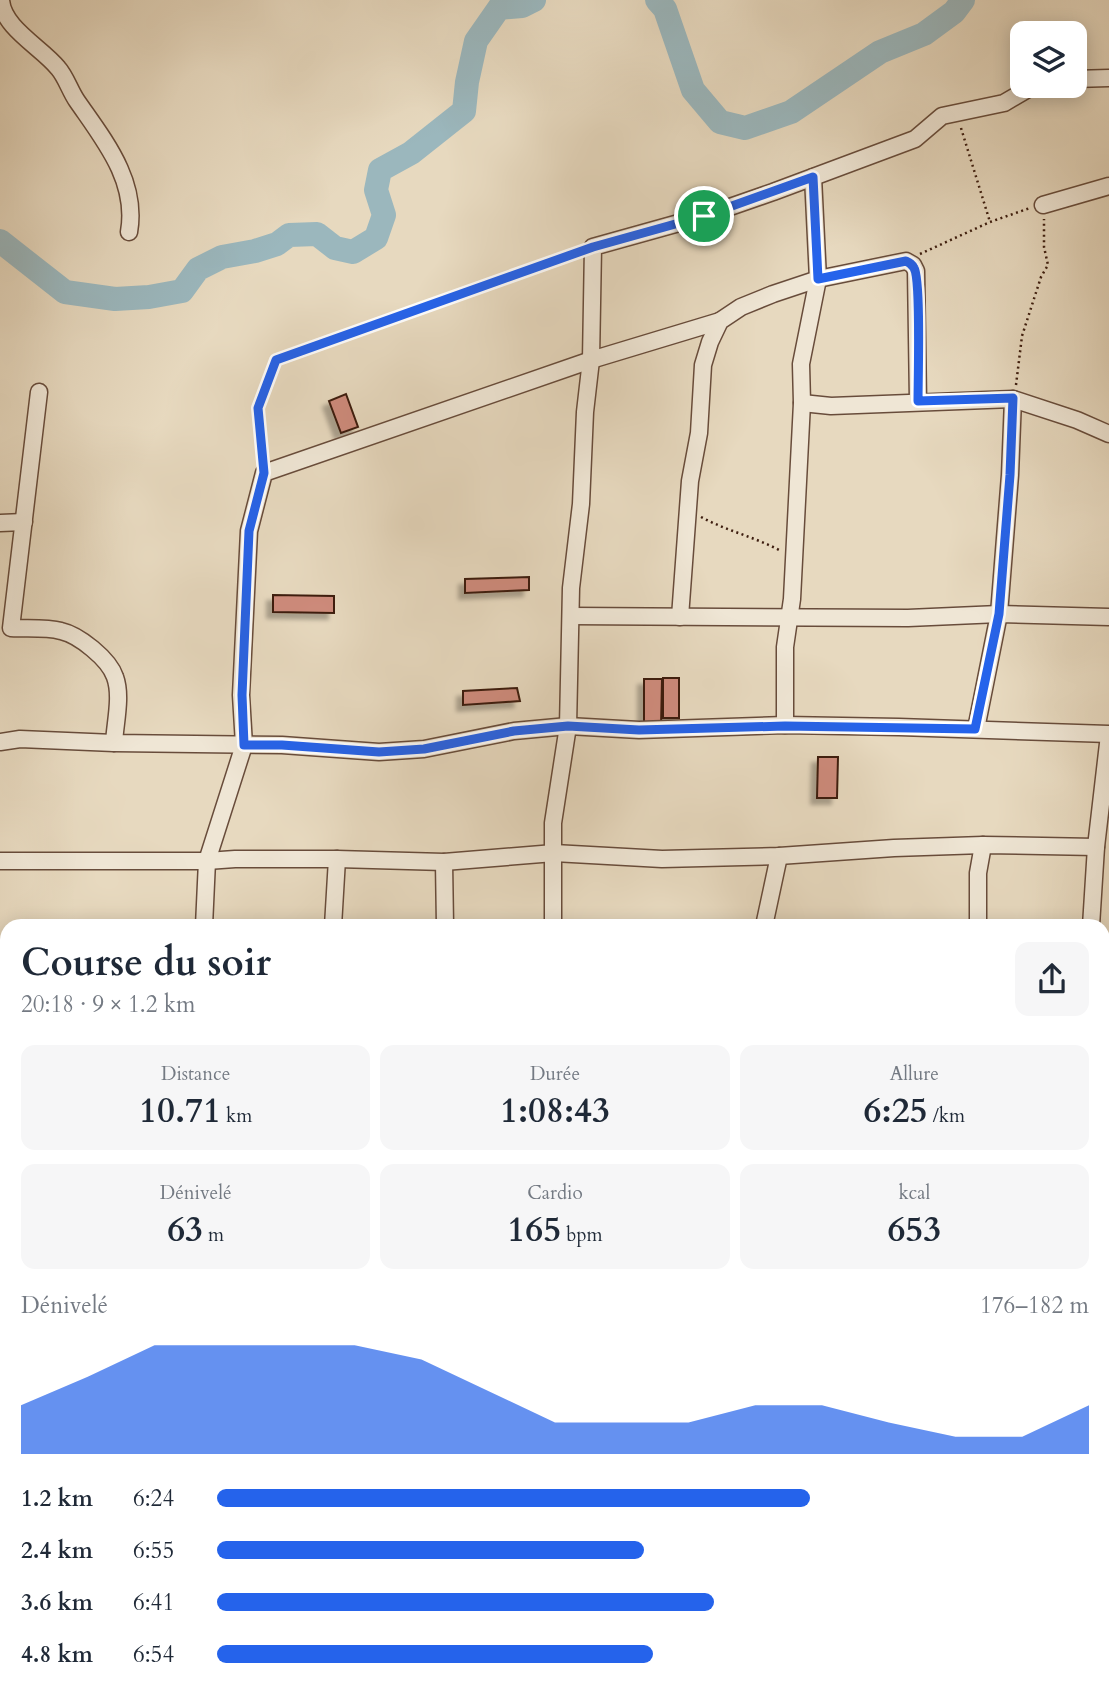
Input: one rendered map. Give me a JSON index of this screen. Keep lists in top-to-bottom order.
{
  "page": {
    "heading": ["Course du soir", "20:18 · 9 × 1.2 km"],
    "stats": [
      ["Distance", "10.71 km"],
      ["Durée", "1:08:43"],
      ["Allure", "6:25 /km"],
      ["Dénivelé", "63 m"],
      ["Cardio", "165 bpm"],
      ["kcal", "653"]
    ],
    "chart": ["Dénivelé", "176–182 m"],
    "list": [
      {
        "name": "1.2 km",
        "note": "6:24"
      },
      {
        "name": "2.4 km",
        "note": "6:55"
      },
      {
        "name": "3.6 km",
        "note": "6:41"
      },
      {
        "name": "4.8 km",
        "note": "6:54"
      }
    ]
  }
}
